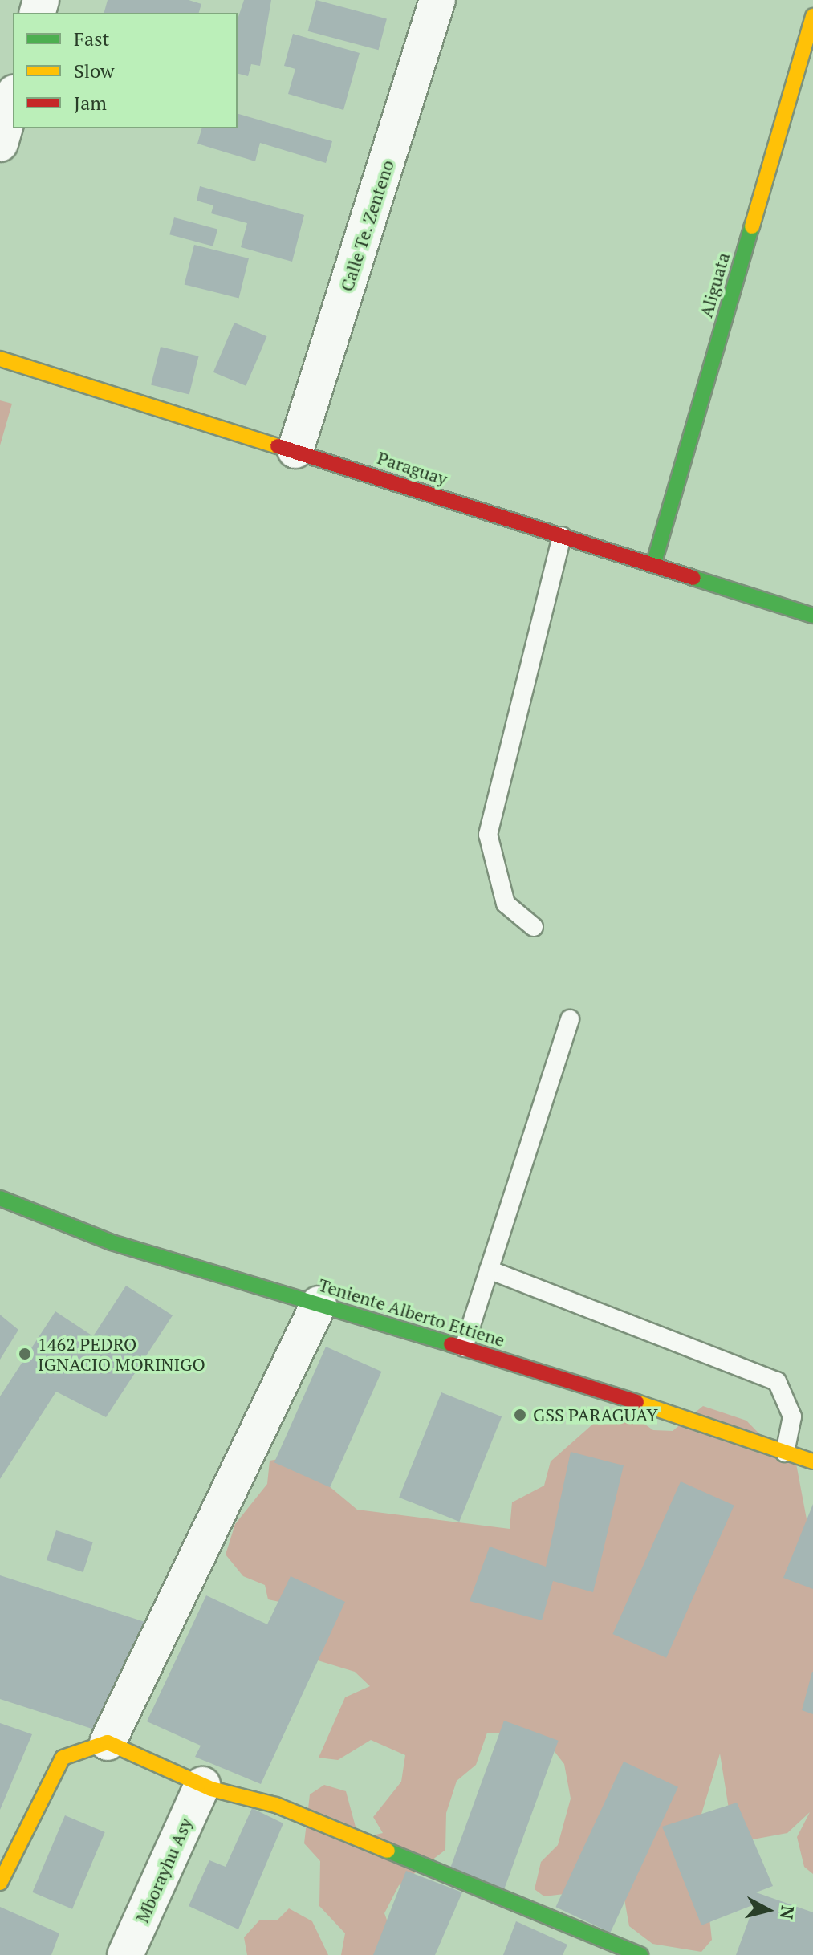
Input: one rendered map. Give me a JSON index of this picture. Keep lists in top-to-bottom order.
{
  "streets": {
    "street": [
      "Calle Te. Zenteno",
      "Aliguata",
      "Paraguay",
      "Teniente Alberto Ettiene",
      "Mborayhu Asy"
    ]
  },
  "crossings": [
    ["Calle Te. Zenteno", "Paraguay"],
    ["Aliguata", "Paraguay"]
  ],
  "places": ["1462 PEDRO IGNACIO MORINIGO", "GSS PARAGUAY"],
  "legend": ["Fast", "Slow", "Jam"],
  "north": "right"
}
